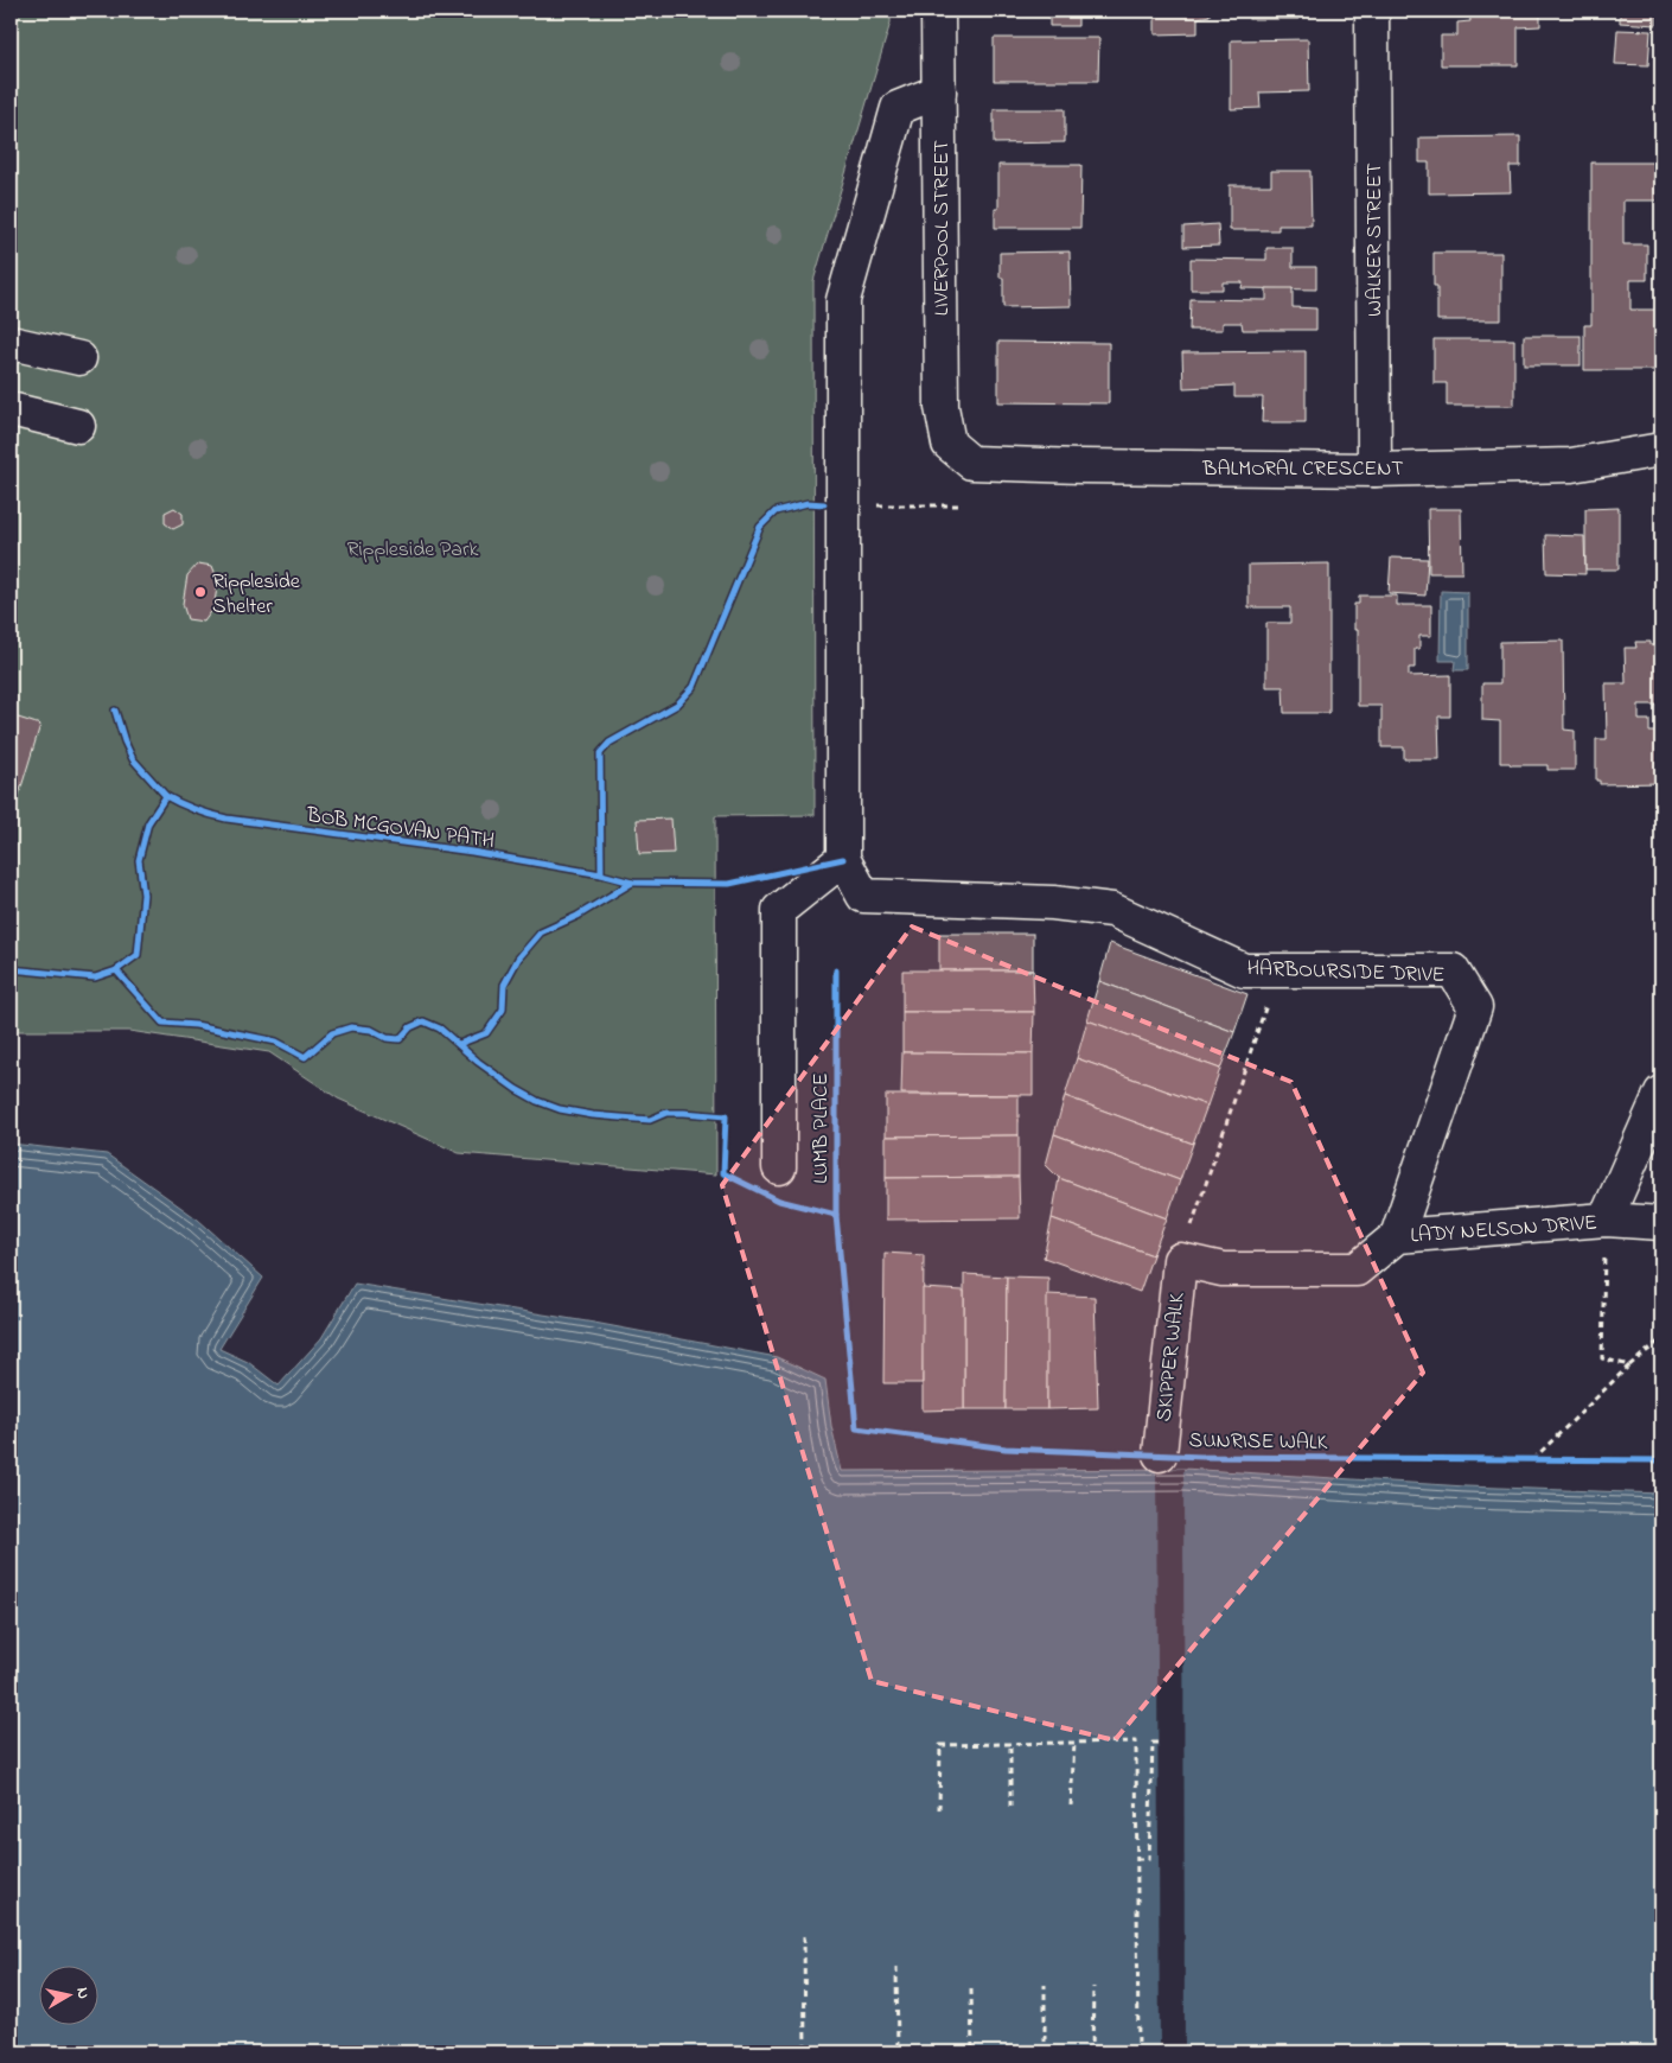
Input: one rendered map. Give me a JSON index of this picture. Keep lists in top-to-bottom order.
{
  "streets": {
    "street": [
      "LIVERPOOL STREET",
      "WALKER STREET",
      "BALMORAL CRESCENT",
      "HARBOURSIDE DRIVE",
      "LADY NELSON DRIVE",
      "SKIPPER WALK"
    ],
    "cycle path": ["BOB MCGOVAN PATH", "LUMB PLACE"]
  },
  "crossings": [
    ["LIVERPOOL STREET", "BALMORAL CRESCENT"],
    ["WALKER STREET", "BALMORAL CRESCENT"],
    ["HARBOURSIDE DRIVE", "LADY NELSON DRIVE"],
    ["LADY NELSON DRIVE", "SKIPPER WALK"]
  ],
  "parks": ["Rippleside Park"],
  "places": ["Rippleside Shelter"],
  "north": "right"
}
